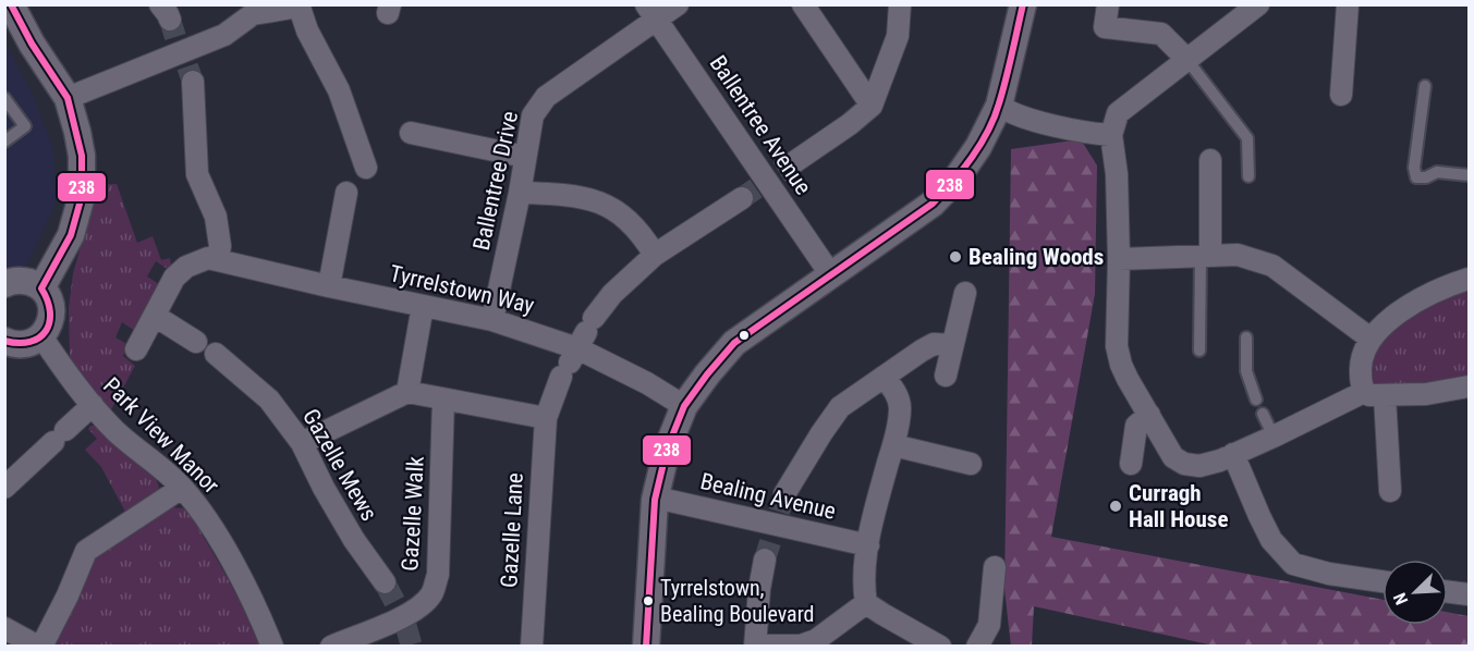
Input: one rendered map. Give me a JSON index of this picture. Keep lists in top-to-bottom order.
{
  "streets": {
    "street": [
      "Ballentree Avenue",
      "Ballentree Drive",
      "Tyrrelstown Way",
      "Park View Manor",
      "Gazelle Mews",
      "Bealing Avenue",
      "Gazelle Walk",
      "Gazelle Lane"
    ]
  },
  "crossings": [
    ["Ballentree Avenue", "Ballentree Drive"],
    ["Ballentree Avenue", "Gazelle Lane"],
    ["Ballentree Drive", "Tyrrelstown Way"],
    ["Tyrrelstown Way", "Gazelle Lane"]
  ],
  "places": ["Bealing Woods", "Curragh Hall House", "Tyrrelstown, Bealing Boulevard"],
  "lines": ["transit line 238"],
  "north": "bottom left"
}
